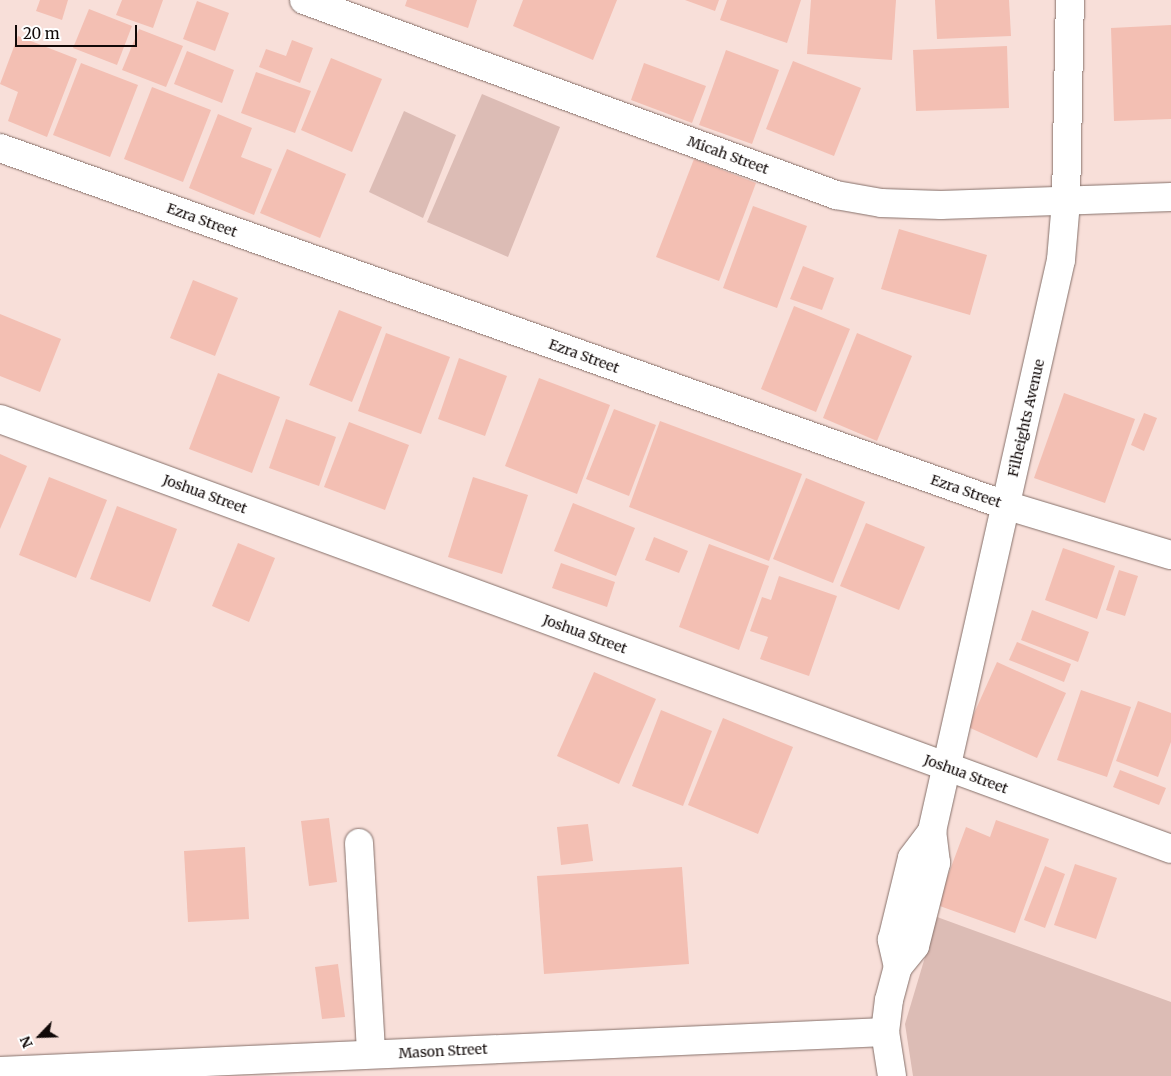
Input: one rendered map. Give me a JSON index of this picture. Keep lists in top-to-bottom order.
{
  "streets": {
    "street": [
      "Micah Street",
      "Ezra Street",
      "Filheights Avenue",
      "Joshua Street",
      "Mason Street"
    ]
  },
  "crossings": [
    ["Micah Street", "Filheights Avenue"],
    ["Ezra Street", "Filheights Avenue"],
    ["Filheights Avenue", "Joshua Street"],
    ["Filheights Avenue", "Mason Street"]
  ],
  "scale_bar": "20 m",
  "north": "bottom left"
}
